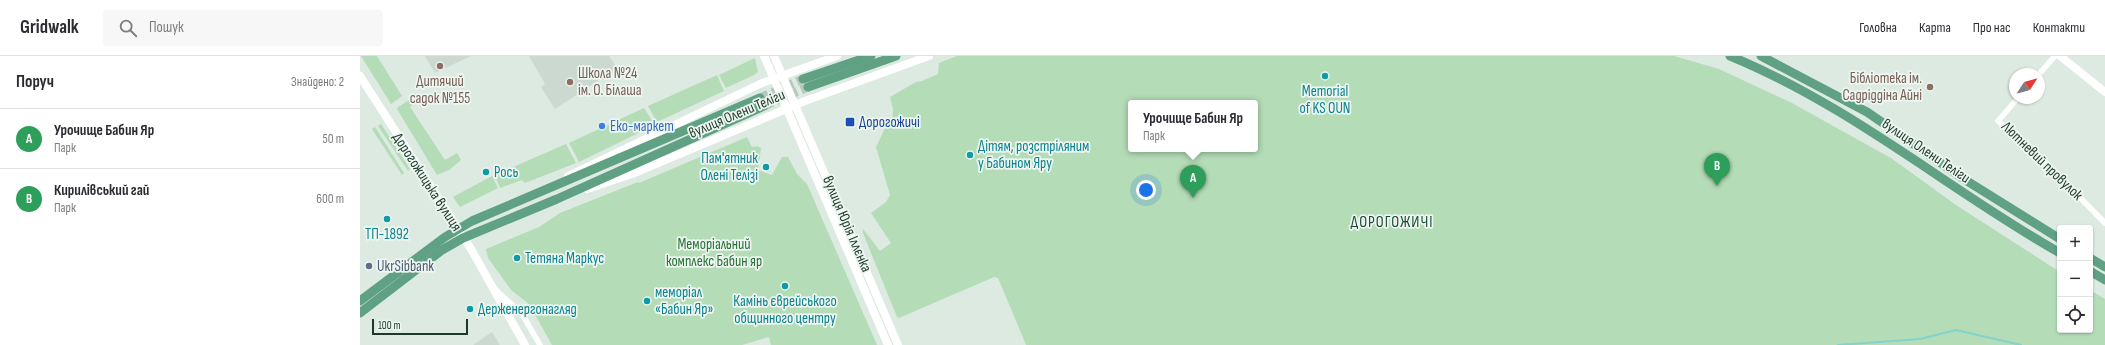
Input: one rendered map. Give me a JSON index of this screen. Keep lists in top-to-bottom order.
{
  "streets": {
    "main road": ["вулиця Олени Теліги", "Дорогожицька вулиця", "вулиця Юрія Іллєнка"],
    "street": ["Лютневий провулок"]
  },
  "crossings": [
    ["вулиця Олени Теліги", "Дорогожицька вулиця"],
    ["вулиця Олени Теліги", "вулиця Юрія Іллєнка"]
  ],
  "districts": ["ДОРОГОЖИЧІ"],
  "parks": ["Меморіальний комплекс Бабин яр"],
  "places": {
    "other": [
      "Дитячий садок №155",
      "Memorial of KS OUN",
      "Школа №24 ім. О. Білаша",
      "Бібліотека ім. Садріддіна Айні",
      "Еко-маркет",
      "Дітям, розстріляним у Бабином Яру",
      "Пам'ятник Олені Телізі",
      "Рось",
      "ТП-1892",
      "Тетяна Маркус",
      "UkrSibbank",
      "Камінь єврейського общинного центру",
      "меморіал «Бабин Яр»",
      "Держенергонагляд"
    ],
    "transit": ["Дорогожичі"]
  },
  "scale_bar": "100 m",
  "north": "top right",
  "page": {
    "header": "Gridwalk",
    "search": "Пошук",
    "nav": [
      "Головна",
      "Карта",
      "Про нас",
      "Контакти"
    ],
    "heading": ["Поруч", "Знайдено: 2"],
    "popup": ["Урочище Бабин Яр", "Парк"],
    "list": [
      {
        "mark": "A",
        "name": "Урочище Бабин Яр",
        "note": "Парк",
        "value": "50 m"
      },
      {
        "mark": "B",
        "name": "Кирилівський гай",
        "note": "Парк",
        "value": "600 m"
      }
    ],
    "pins": ["B", "A"],
    "map_buttons": ["+", "−"],
    "scale": "100 m"
  }
}
